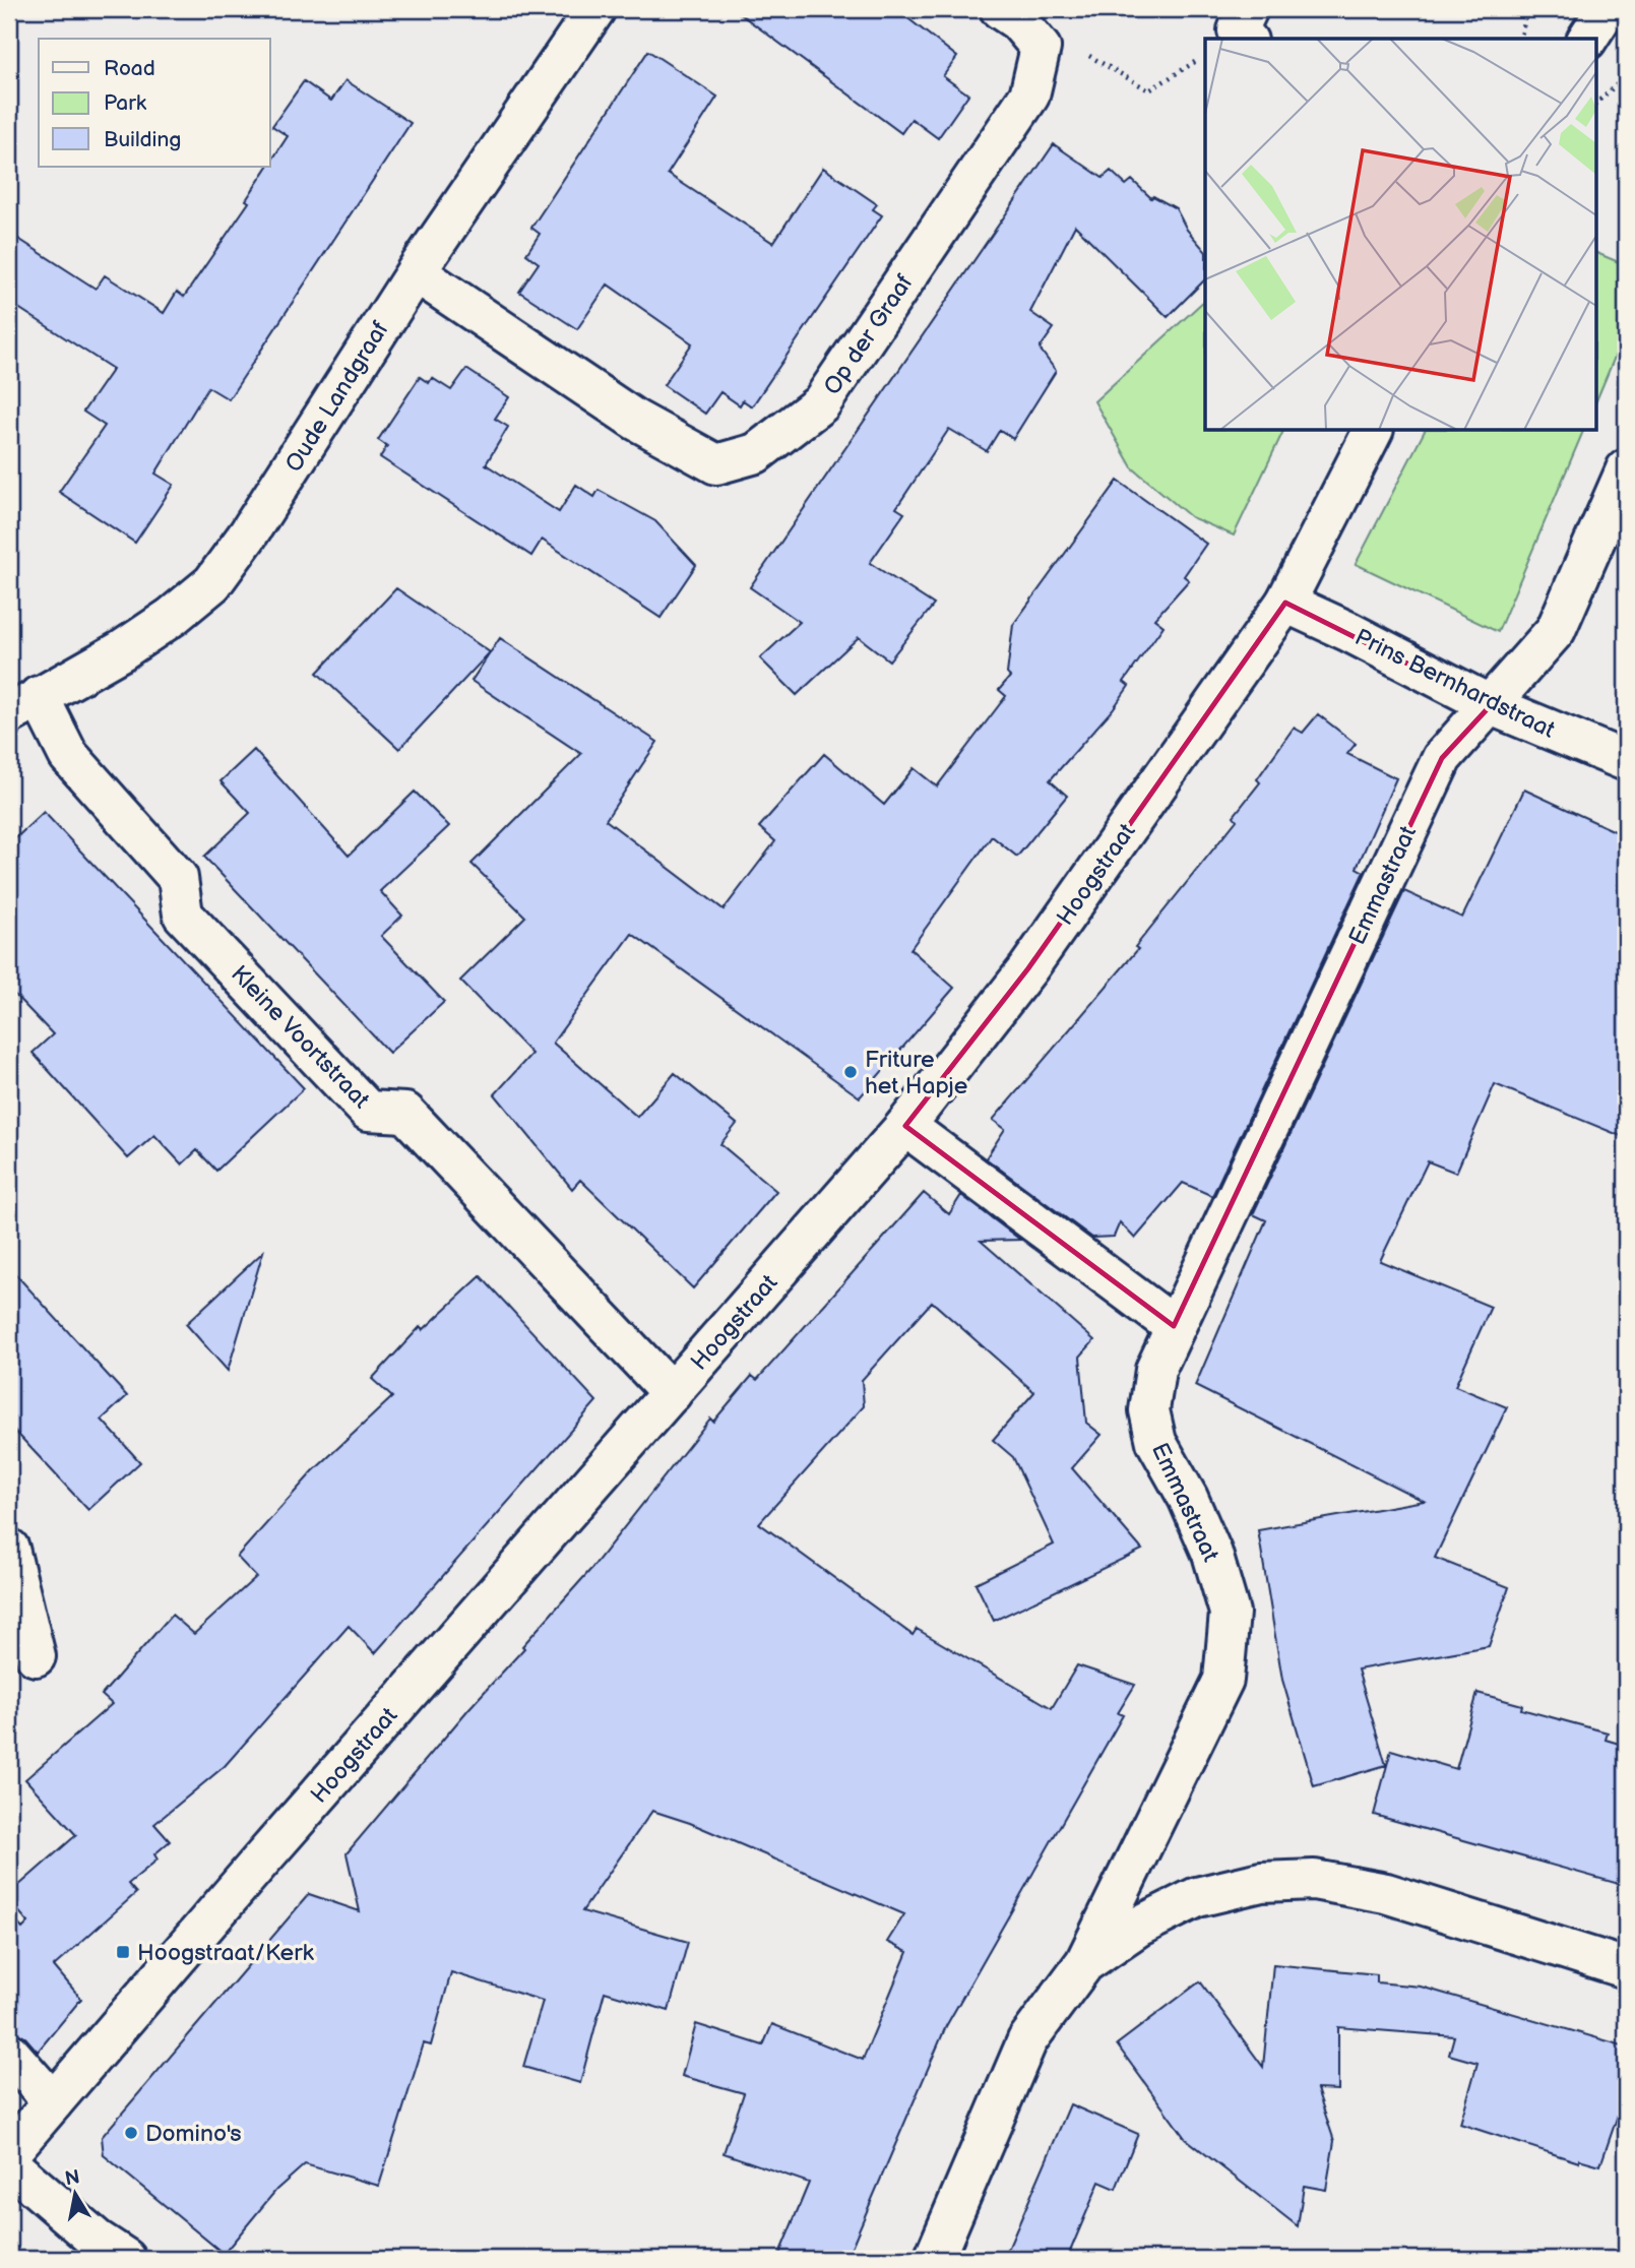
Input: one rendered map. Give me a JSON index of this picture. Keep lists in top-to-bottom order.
{
  "streets": {
    "street": [
      "Op der Graaf",
      "Oude Landgraaf",
      "Prins Bernhardstraat",
      "Hoogstraat",
      "Emmastraat",
      "Kleine Voortstraat"
    ]
  },
  "crossings": [
    ["Op der Graaf", "Oude Landgraaf"],
    ["Oude Landgraaf", "Kleine Voortstraat"],
    ["Prins Bernhardstraat", "Hoogstraat"],
    ["Prins Bernhardstraat", "Emmastraat"],
    ["Hoogstraat", "Kleine Voortstraat"]
  ],
  "places": {
    "other": ["Friture het Hapje", "Domino's"],
    "transit": ["Hoogstraat/Kerk"]
  },
  "legend": ["Road", "Park", "Building"],
  "north": "top"
}
